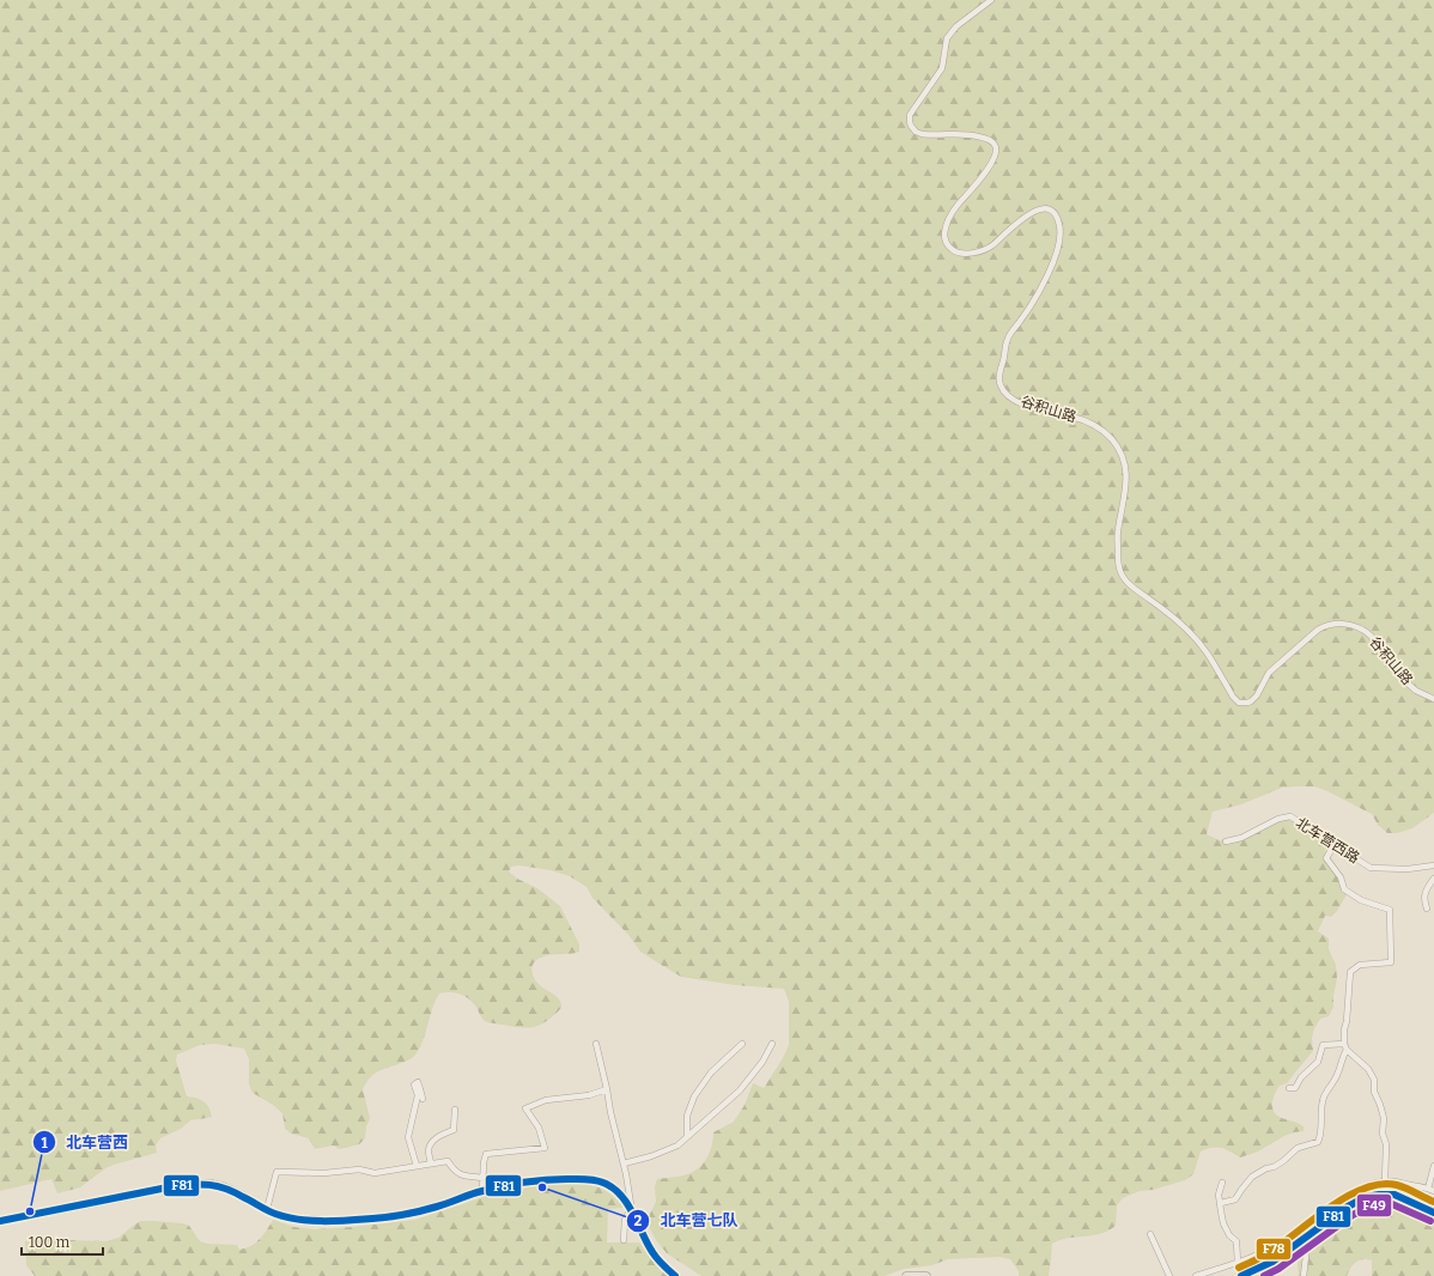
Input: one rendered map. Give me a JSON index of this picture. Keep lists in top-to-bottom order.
{
  "streets": {
    "street": ["谷积山路", "北车营西路"]
  },
  "places": ["北车营七队", "北车营西"],
  "lines": ["transit line F81", "transit line F78", "transit line F49"],
  "scale_bar": "100 m"
}
